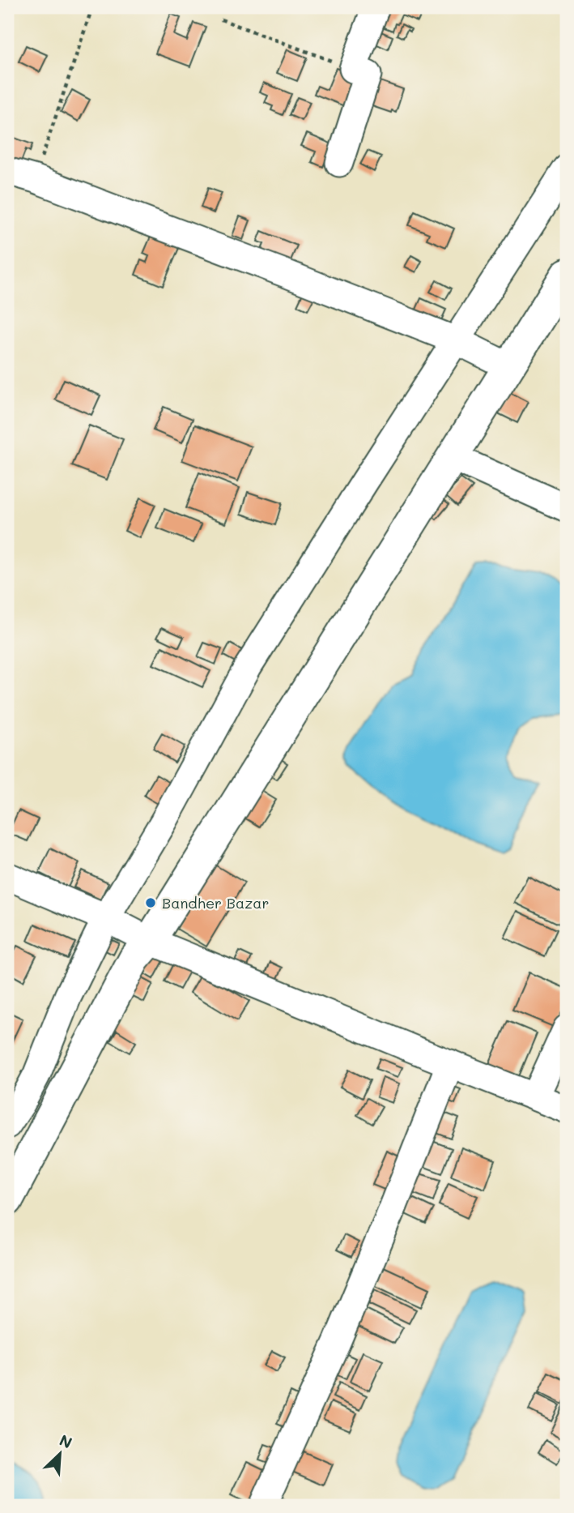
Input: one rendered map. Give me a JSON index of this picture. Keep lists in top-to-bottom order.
{
  "places": ["Bandher Bazar"],
  "north": "top right"
}
